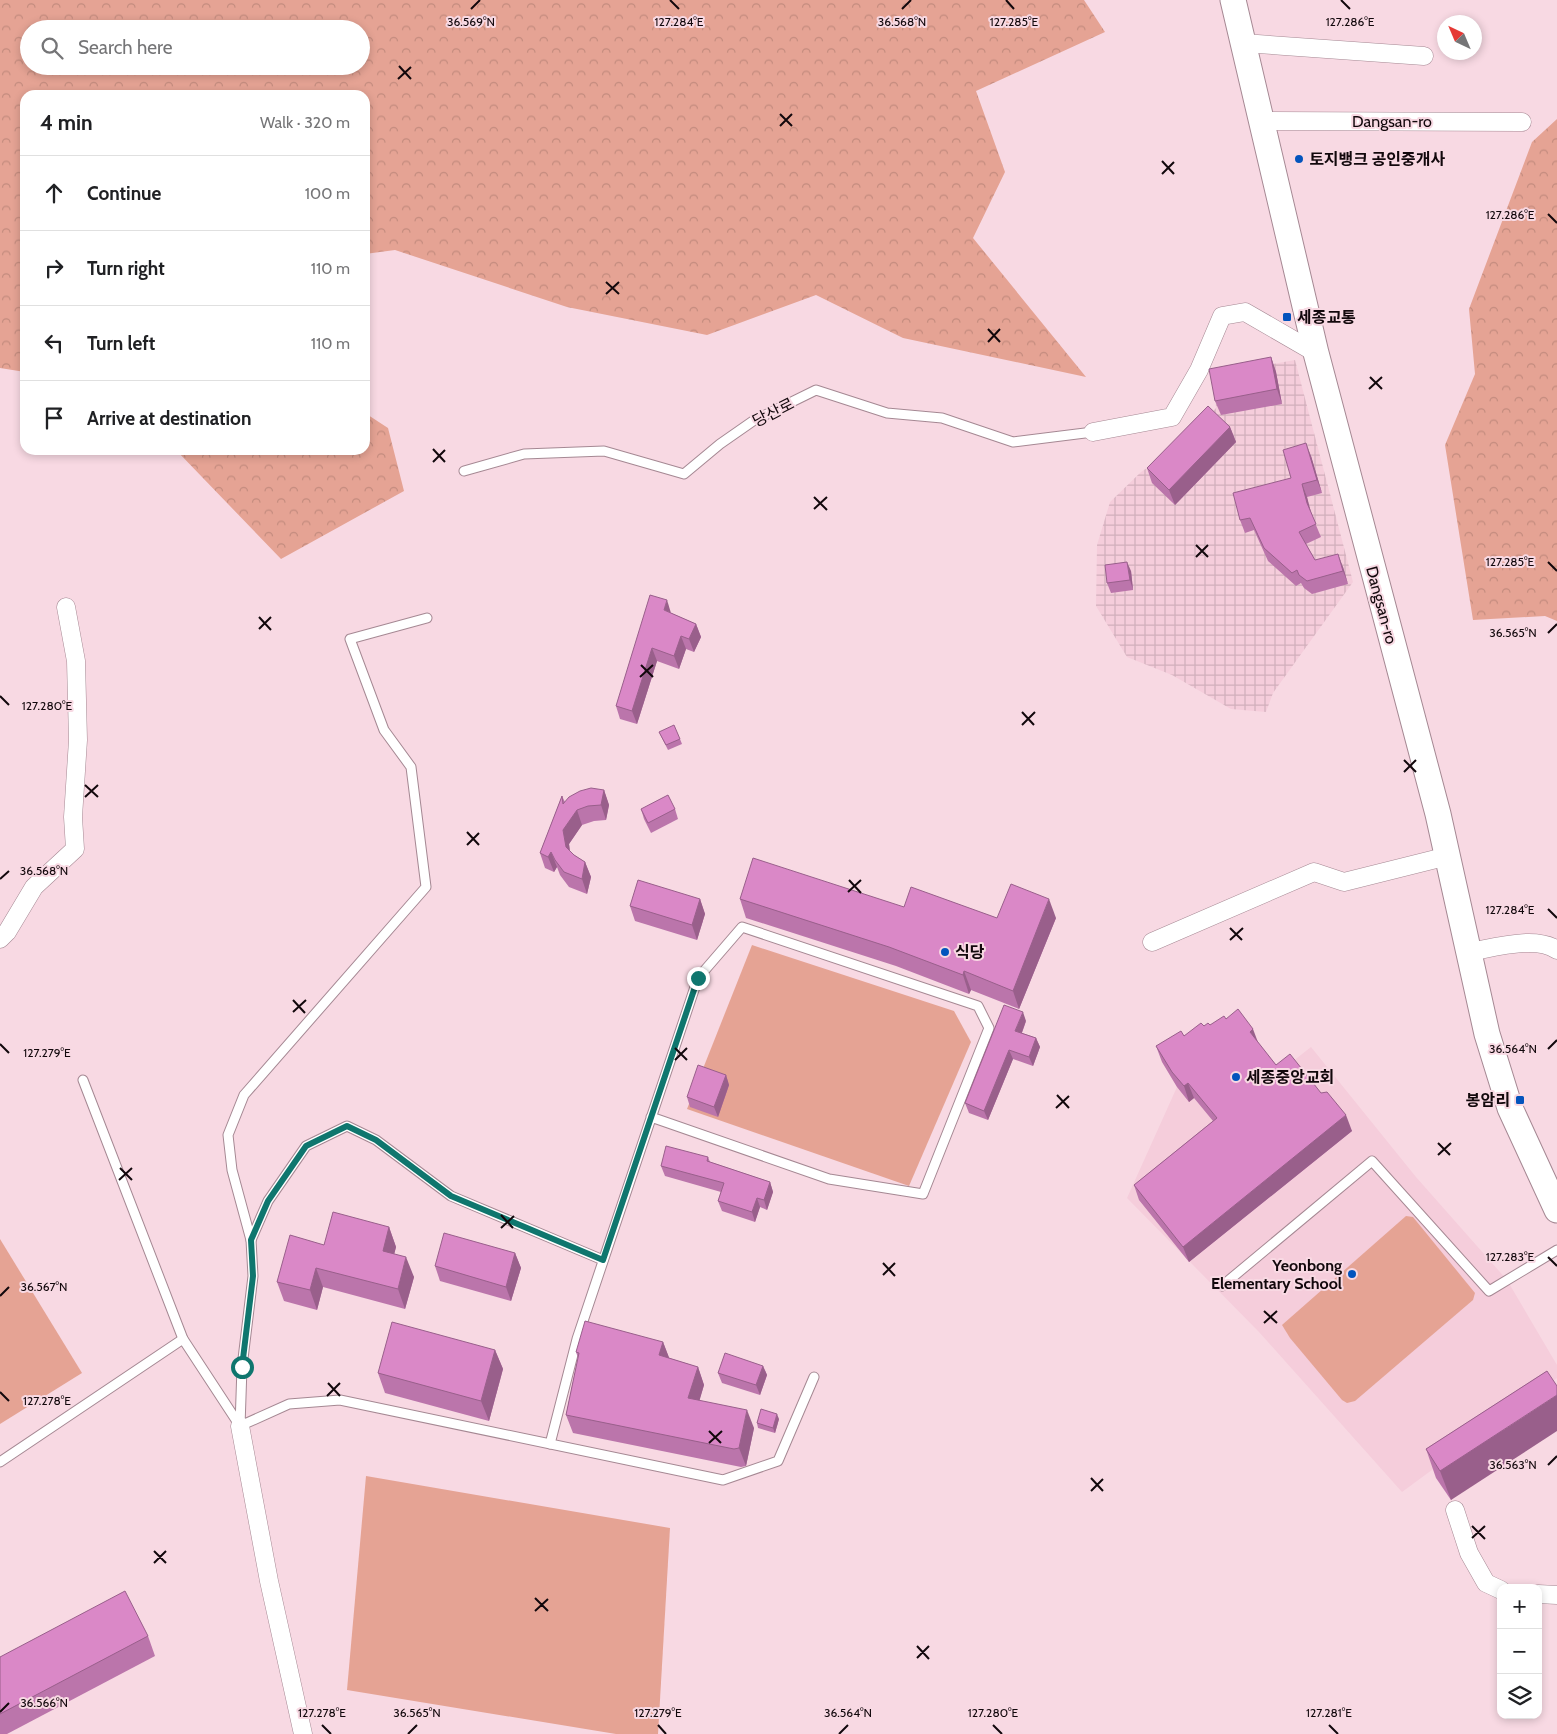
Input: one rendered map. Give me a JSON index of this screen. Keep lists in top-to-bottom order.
{
  "streets": {
    "main road": ["Dangsan-ro"],
    "lane": ["당산로"]
  },
  "places": {
    "other": [
      "토지뱅크 공인중개사",
      "식당",
      "세종중앙교회",
      "Yeonbong Elementary School"
    ],
    "transit": ["세종교통", "봉암리"]
  },
  "north": "top left",
  "page": {
    "search": "Search here",
    "heading": ["4 min", "Walk · 320 m"],
    "list": [
      ["Continue", "100 m"],
      ["Turn right", "110 m"],
      ["Turn left", "110 m"],
      "Arrive at destination"
    ],
    "map_buttons": ["+", "−"]
  },
  "coordinates": [
    "36.569°N",
    "36.568°N",
    "127.284°E",
    "127.285°E",
    "127.286°E",
    "36.565°N",
    "127.280°E",
    "36.564°N",
    "127.279°E",
    "127.283°E",
    "36.567°N",
    "127.278°E",
    "36.563°N",
    "36.566°N",
    "127.281°E"
  ]
}
